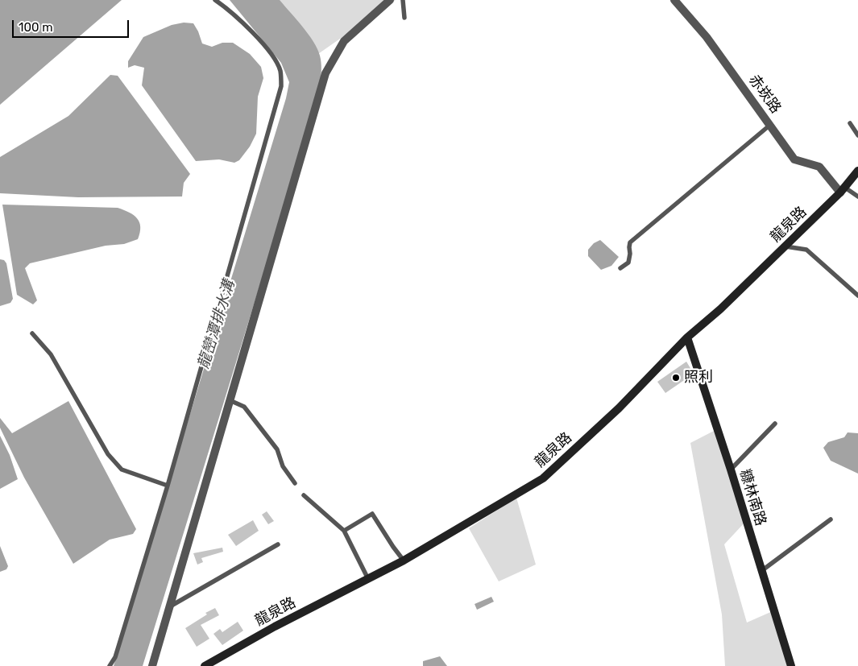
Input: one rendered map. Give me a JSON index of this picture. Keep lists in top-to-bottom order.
{
  "streets": {
    "street": ["赤崁路", "龍泉路", "糠林南路"]
  },
  "crossings": [
    ["赤崁路", "龍泉路"],
    ["龍泉路", "糠林南路"]
  ],
  "water": ["龍巒潭排水溝"],
  "places": ["照利"],
  "scale_bar": "100 m"
}
